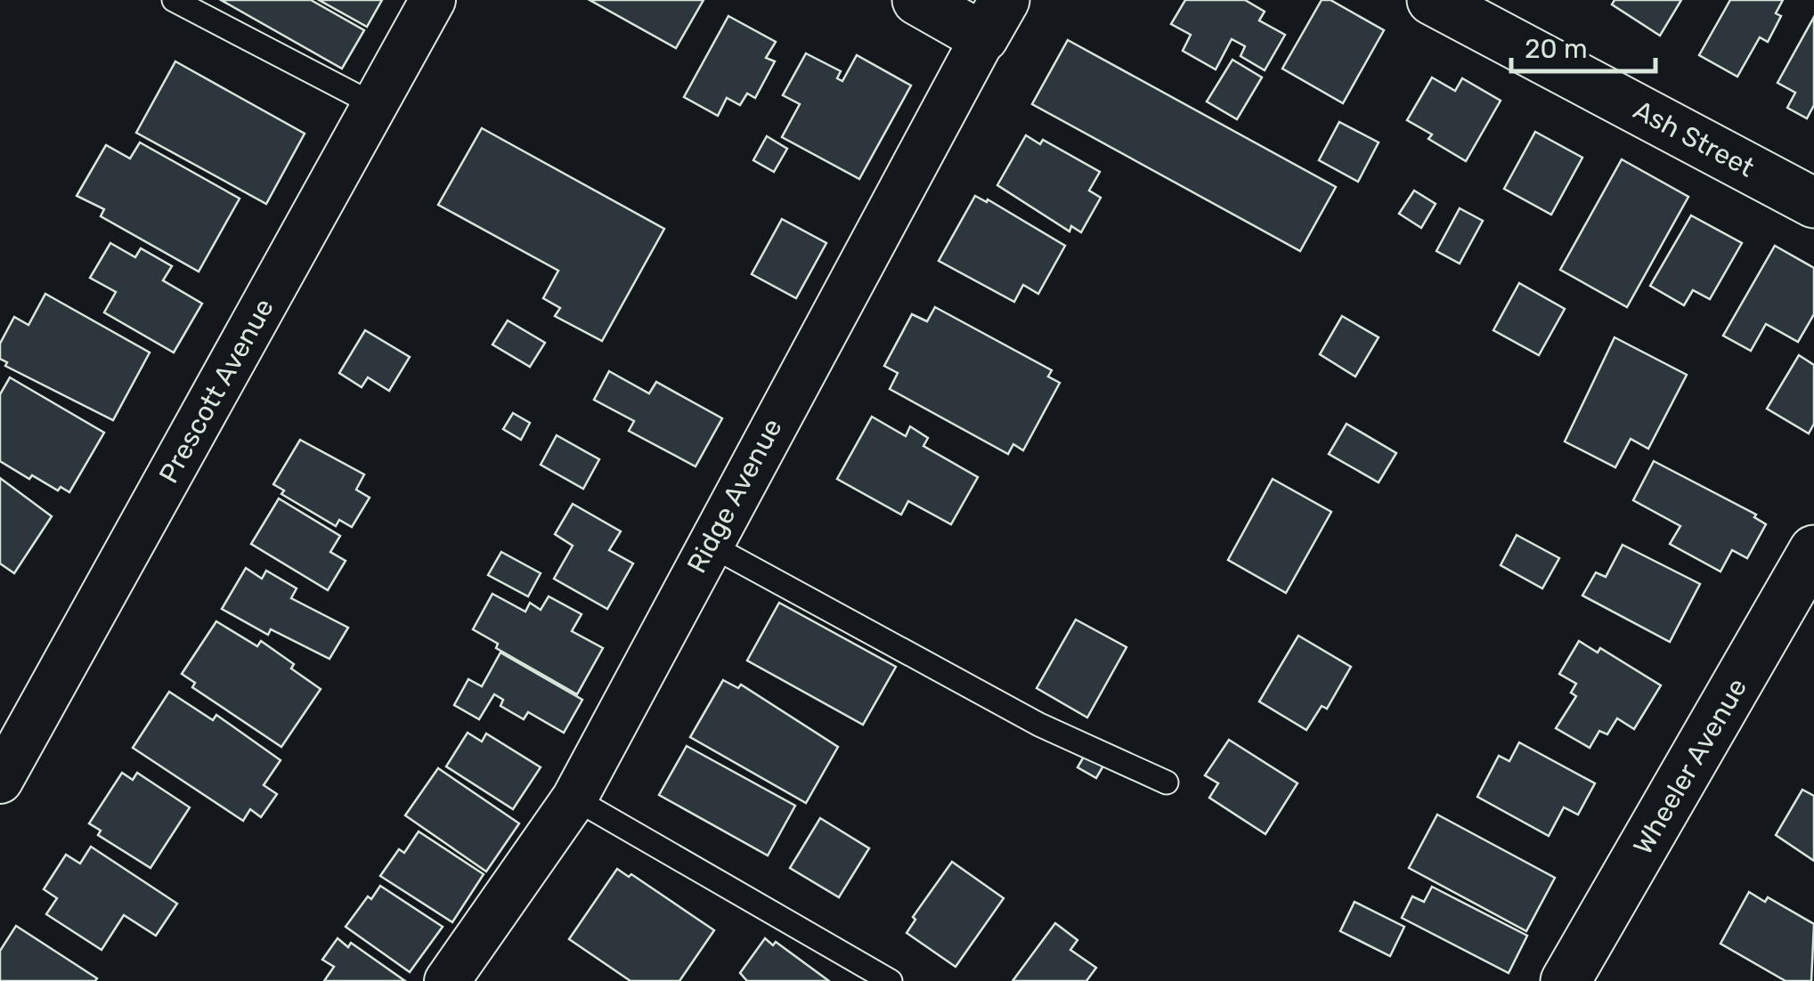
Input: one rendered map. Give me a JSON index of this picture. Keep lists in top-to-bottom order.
{
  "streets": {
    "street": [
      "Ash Street",
      "Prescott Avenue",
      "Ridge Avenue",
      "Wheeler Avenue"
    ]
  },
  "scale_bar": "20 m"
}
